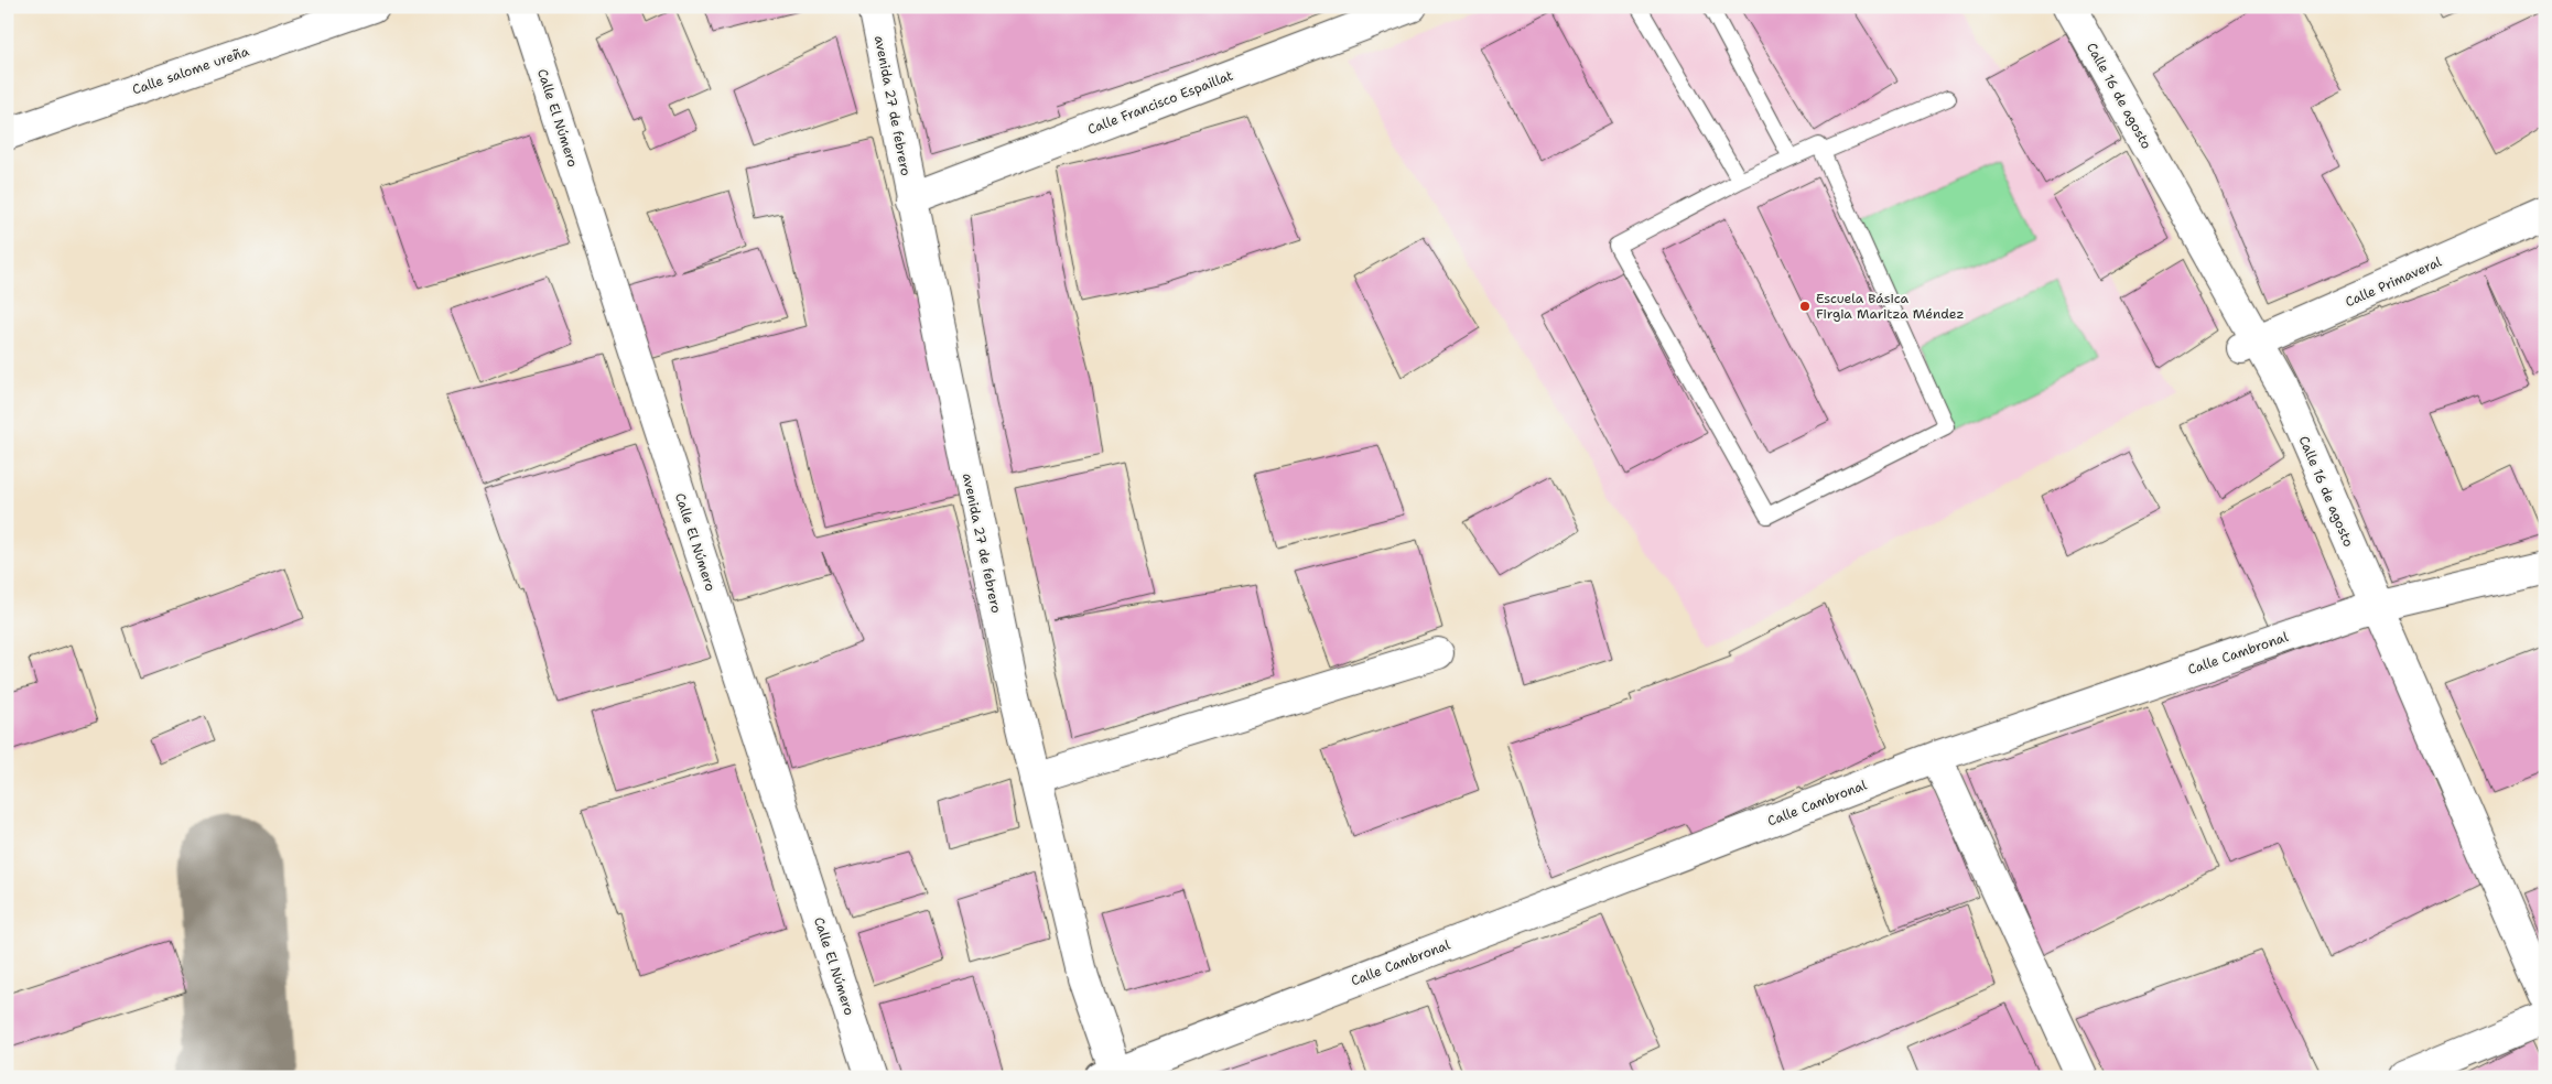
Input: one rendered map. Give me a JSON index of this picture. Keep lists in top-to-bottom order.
{
  "streets": {
    "street": [
      "Calle salome ureña",
      "Calle 16 de agosto",
      "Calle Francisco Espaillat",
      "avenida 27 de febrero",
      "Calle El Número",
      "Calle Primaveral",
      "Calle Cambronal"
    ]
  },
  "crossings": [
    ["Calle 16 de agosto", "Calle Primaveral"],
    ["Calle 16 de agosto", "Calle Cambronal"],
    ["Calle Francisco Espaillat", "avenida 27 de febrero"],
    ["avenida 27 de febrero", "Calle Cambronal"]
  ],
  "places": ["Escuela Básica Firgia Maritza Méndez"]
}
